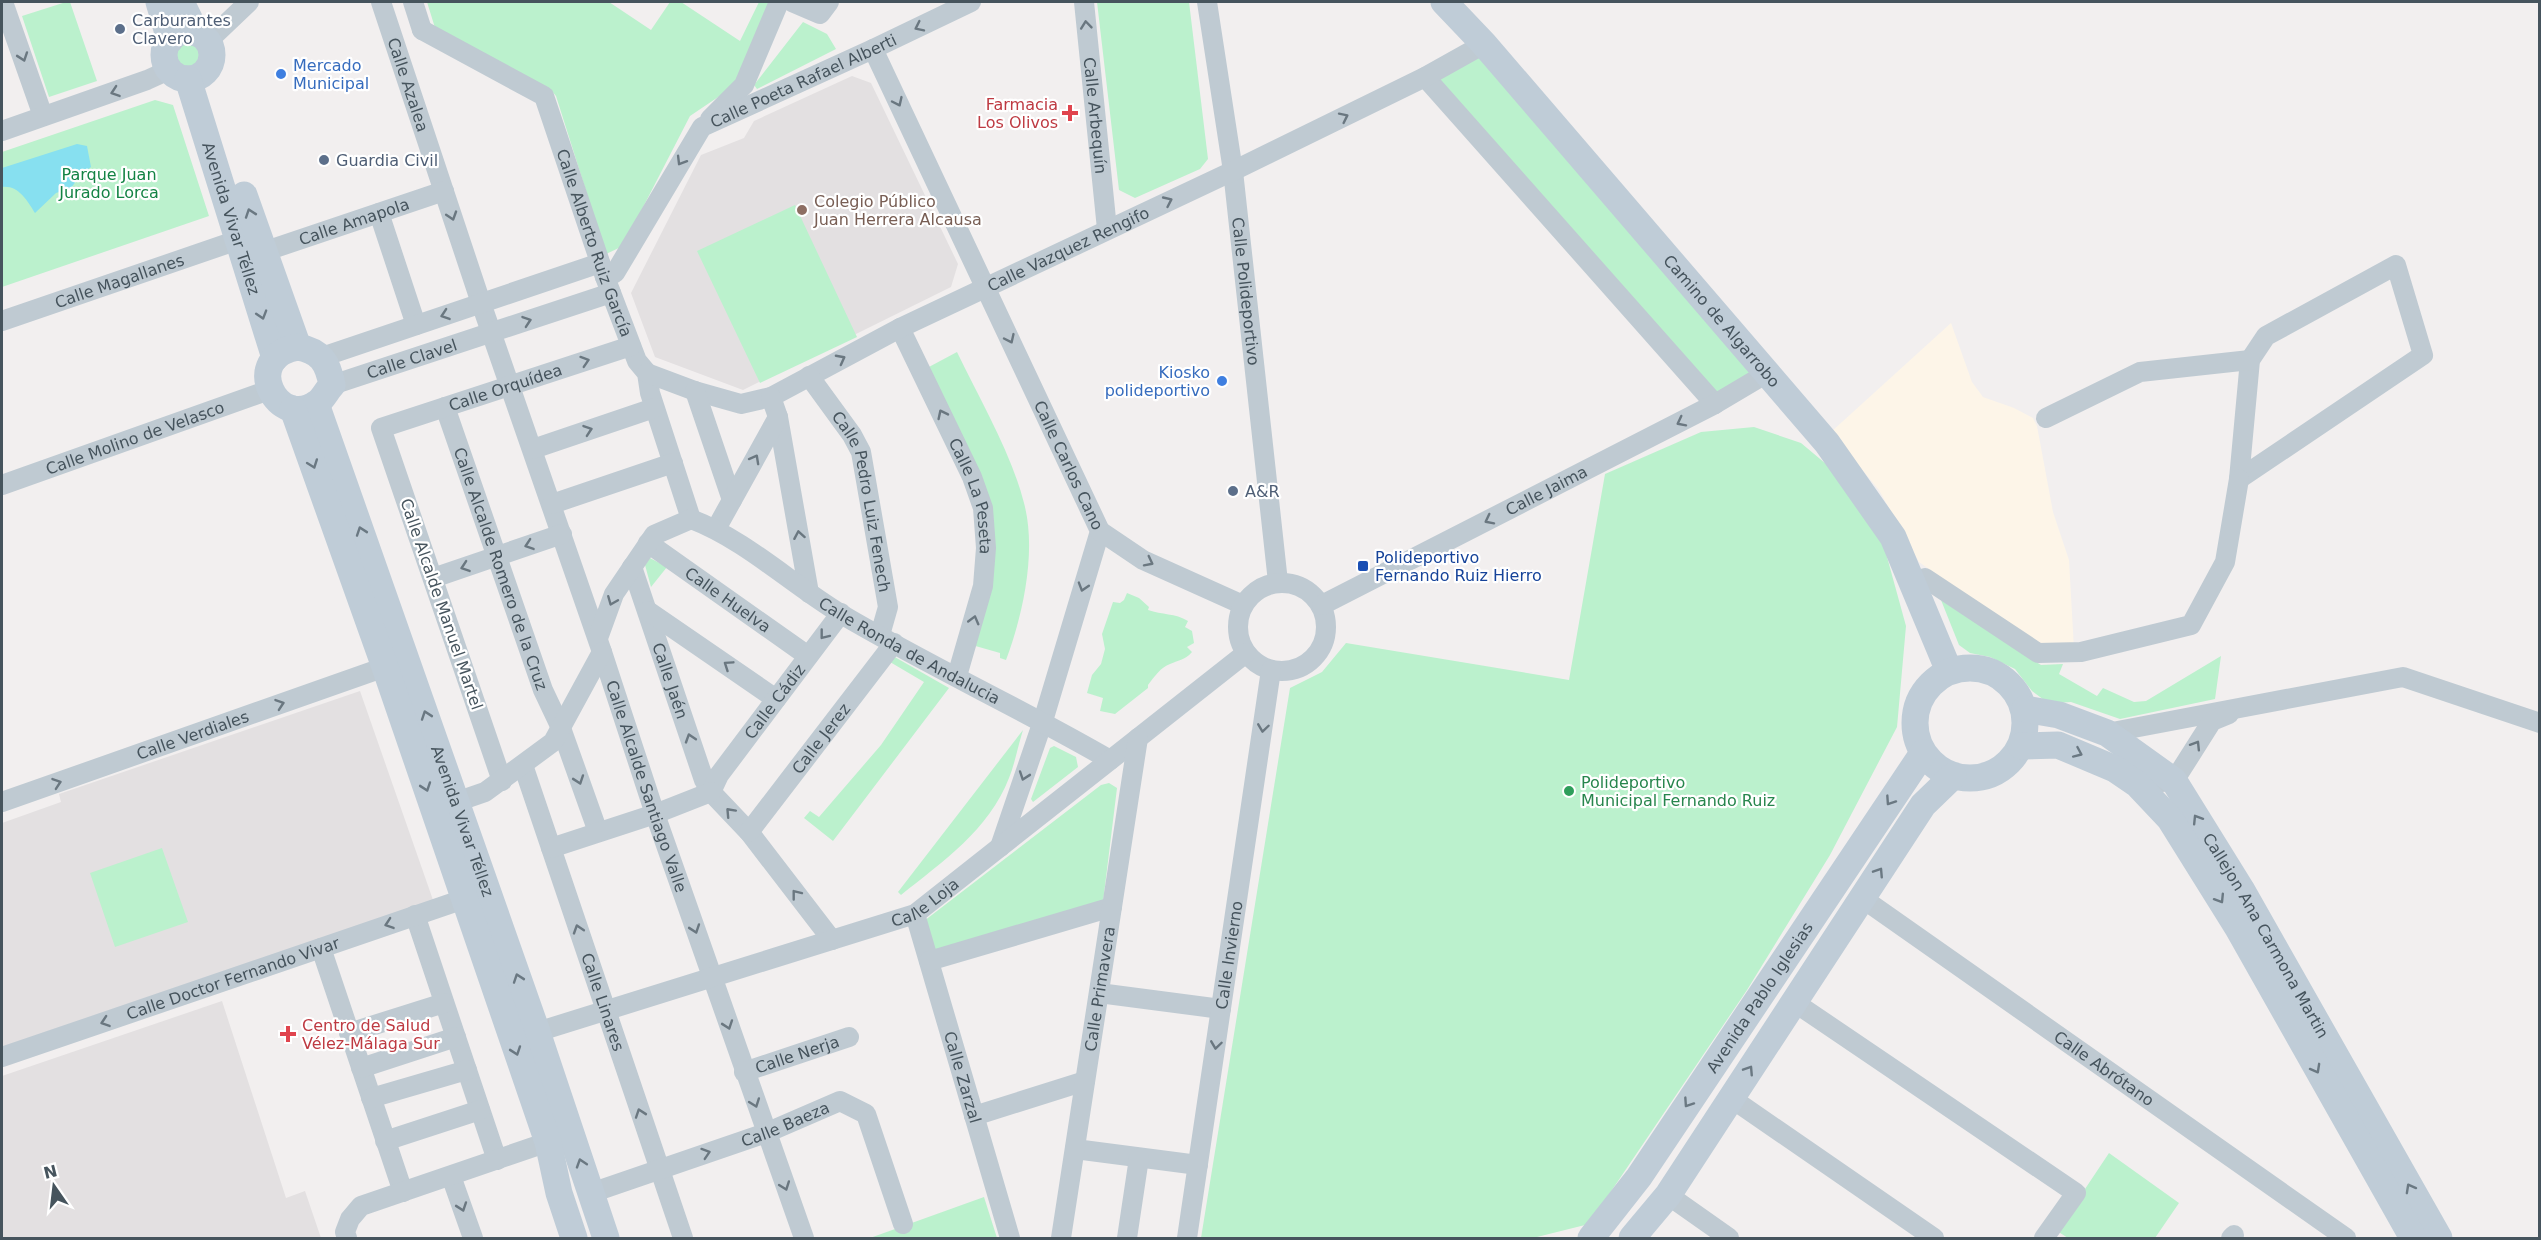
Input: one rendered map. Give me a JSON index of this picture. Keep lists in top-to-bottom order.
{
  "streets": {
    "street": [
      "Calle Poeta Rafael Alberti",
      "Calle Azalea",
      "Calle Arbequín",
      "Avenida Vivar Téllez",
      "Calle Amapola",
      "Calle Alberto Ruiz García",
      "Calle Vazquez Rengifo",
      "Calle Magallanes",
      "Calle Polideportivo",
      "Camino de Algarrobo",
      "Calle Clavel",
      "Calle Orquídea",
      "Calle Molino de Velasco",
      "Calle Carlos Cano",
      "Calle Jaima",
      "Calle La Peseta",
      "Calle Pedro Luiz Fenech",
      "Calle Alcalde Romero de la Cruz",
      "Calle Huelva",
      "Calle Alcalde Manuel Martel",
      "Calle Ronda de Andalucia",
      "Calle Jaén",
      "Calle Cádiz",
      "Calle Verdiales",
      "Calle Jerez",
      "Calle Alcalde Santiago Valle",
      "Calle Loja",
      "Callejon Ana Carmona Martin",
      "Calle Invierno",
      "Calle Doctor Fernando Vivar",
      "Calle Primavera",
      "Avenida Pablo Iglesias",
      "Calle Linares",
      "Calle Nerja",
      "Calle Abrótano",
      "Calle Zarzal",
      "Calle Baeza"
    ]
  },
  "crossings": [
    ["Calle Poeta Rafael Alberti", "Calle Alberto Ruiz García"],
    ["Calle Poeta Rafael Alberti", "Calle Clavel"],
    ["Calle Poeta Rafael Alberti", "Calle Carlos Cano"],
    ["Calle Azalea", "Calle Amapola"],
    ["Calle Azalea", "Calle Clavel"],
    ["Calle Arbequín", "Calle Vazquez Rengifo"],
    ["Avenida Vivar Téllez", "Calle Amapola"],
    ["Avenida Vivar Téllez", "Calle Magallanes"],
    ["Avenida Vivar Téllez", "Calle Clavel"],
    ["Avenida Vivar Téllez", "Calle Molino de Velasco"],
    ["Avenida Vivar Téllez", "Calle Verdiales"],
    ["Avenida Vivar Téllez", "Calle Loja"],
    ["Avenida Vivar Téllez", "Calle Doctor Fernando Vivar"],
    ["Avenida Vivar Téllez", "Calle Baeza"],
    ["Calle Alberto Ruiz García", "Calle Vazquez Rengifo"],
    ["Calle Alberto Ruiz García", "Calle Clavel"],
    ["Calle Alberto Ruiz García", "Calle Orquídea"],
    ["Calle Alberto Ruiz García", "Calle Ronda de Andalucia"],
    ["Calle Vazquez Rengifo", "Calle Polideportivo"],
    ["Calle Vazquez Rengifo", "Camino de Algarrobo"],
    ["Calle Vazquez Rengifo", "Calle Carlos Cano"],
    ["Calle Vazquez Rengifo", "Calle La Peseta"],
    ["Calle Vazquez Rengifo", "Calle Pedro Luiz Fenech"],
    ["Calle Polideportivo", "Calle Jaima"],
    ["Calle Polideportivo", "Calle Loja"],
    ["Calle Polideportivo", "Calle Invierno"],
    ["Camino de Algarrobo", "Calle Jaima"],
    ["Camino de Algarrobo", "Callejon Ana Carmona Martin"],
    ["Camino de Algarrobo", "Avenida Pablo Iglesias"],
    ["Calle Clavel", "Calle Molino de Velasco"],
    ["Calle Clavel", "Calle Alcalde Santiago Valle"],
    ["Calle Orquídea", "Calle Alcalde Romero de la Cruz"],
    ["Calle Orquídea", "Calle Alcalde Manuel Martel"],
    ["Calle Orquídea", "Calle Alcalde Santiago Valle"],
    ["Calle Carlos Cano", "Calle Ronda de Andalucia"],
    ["Calle Carlos Cano", "Calle Loja"],
    ["Calle Jaima", "Calle Loja"],
    ["Calle Jaima", "Calle Invierno"],
    ["Calle La Peseta", "Calle Ronda de Andalucia"],
    ["Calle Pedro Luiz Fenech", "Calle Ronda de Andalucia"],
    ["Calle Pedro Luiz Fenech", "Calle Jerez"],
    ["Calle Huelva", "Calle Cádiz"],
    ["Calle Ronda de Andalucia", "Calle Cádiz"],
    ["Calle Ronda de Andalucia", "Calle Jerez"],
    ["Calle Ronda de Andalucia", "Calle Loja"],
    ["Calle Jaén", "Calle Cádiz"],
    ["Calle Jaén", "Calle Jerez"],
    ["Calle Jaén", "Calle Loja"],
    ["Calle Alcalde Santiago Valle", "Calle Loja"],
    ["Calle Alcalde Santiago Valle", "Calle Nerja"],
    ["Calle Alcalde Santiago Valle", "Calle Baeza"],
    ["Calle Loja", "Calle Invierno"],
    ["Calle Loja", "Calle Primavera"],
    ["Calle Loja", "Calle Linares"],
    ["Calle Loja", "Calle Zarzal"],
    ["Callejon Ana Carmona Martin", "Avenida Pablo Iglesias"],
    ["Avenida Pablo Iglesias", "Calle Abrótano"],
    ["Calle Linares", "Calle Baeza"]
  ],
  "one_way": [
    "Calle Poeta Rafael Alberti",
    "Calle Arbequín",
    "Calle Vazquez Rengifo",
    "Calle Carlos Cano",
    "Calle Jaima",
    "Calle Jaén",
    "Calle Verdiales",
    "Calle Alcalde Santiago Valle",
    "Calle Invierno"
  ],
  "parks": ["Parque Juan Jurado Lorca"],
  "places": {
    "other": [
      "Carburantes Clavero",
      "Mercado Municipal",
      "Guardia Civil",
      "Colegio Público Juan Herrera Alcausa",
      "Kiosko polideportivo",
      "A&R",
      "Polideportivo Municipal Fernando Ruiz"
    ],
    "health": ["Farmacia Los Olivos", "Centro de Salud Vélez-Málaga Sur"],
    "transit": ["Polideportivo Fernando Ruiz Hierro"]
  },
  "north": "top"
}
